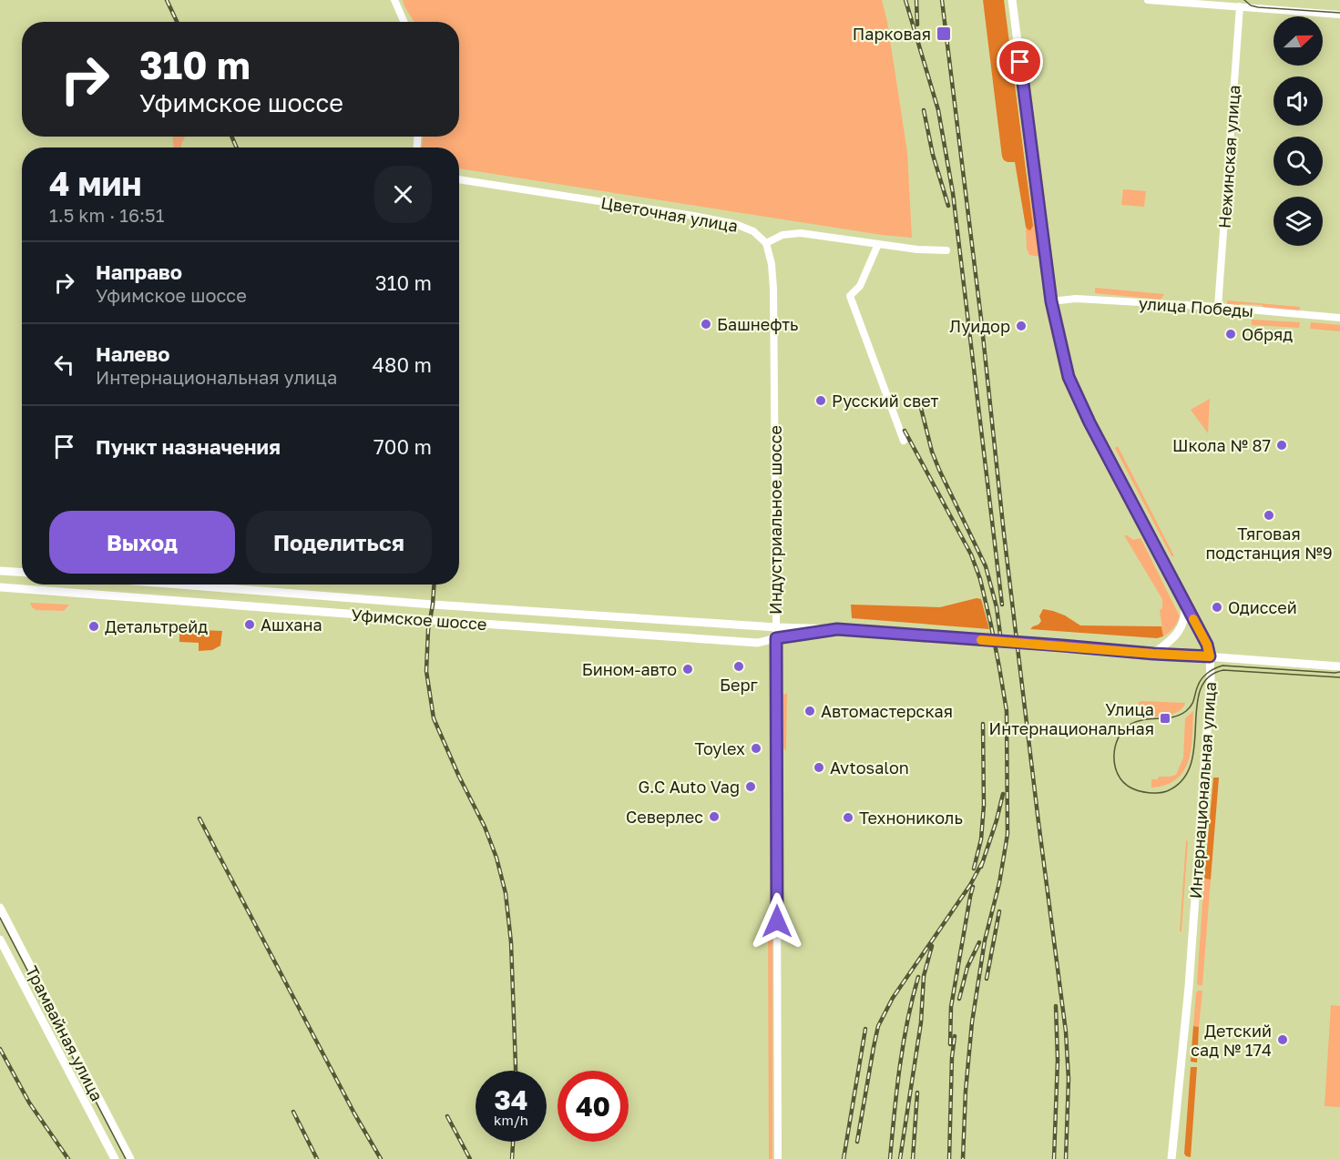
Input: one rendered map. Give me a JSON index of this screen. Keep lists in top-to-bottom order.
{
  "streets": {
    "main road": ["Уфимское шоссе", "Интернациональная улица", "Трамвайная улица"],
    "street": [
      "Нежинская улица",
      "Цветочная улица",
      "улица Победы",
      "Индустриальное шоссе"
    ]
  },
  "crossings": [
    ["Нежинская улица", "улица Победы"],
    ["Цветочная улица", "Индустриальное шоссе"],
    ["улица Победы", "Интернациональная улица"],
    ["Индустриальное шоссе", "Уфимское шоссе"],
    ["Уфимское шоссе", "Интернациональная улица"]
  ],
  "places": {
    "transit": ["Парковая", "Улица Интернациональная"],
    "other": [
      "Башнефть",
      "Луидор",
      "Обряд",
      "Русский свет",
      "Школа № 87",
      "Тяговая подстанция №9",
      "Одиссей",
      "Ашхана",
      "Детальтрейд",
      "Берг",
      "Бином-авто",
      "Автомастерская",
      "Toylex",
      "Avtosalon",
      "G.C Auto Vag",
      "Северлес",
      "Технониколь",
      "Детский сад № 174"
    ]
  },
  "north": "right",
  "page": {
    "turn": ["310 m", "Уфимское шоссе"],
    "heading": ["4 мин", "1.5 km · 16:51"],
    "list": [
      {
        "name": "Направо",
        "note": "Уфимское шоссе",
        "value": "310 m"
      },
      {
        "name": "Налево",
        "note": "Интернациональная улица",
        "value": "480 m"
      },
      {
        "name": "Пункт назначения",
        "value": "700 m"
      }
    ],
    "buttons": ["Выход", "Поделиться"],
    "speed": "34 km/h",
    "limit": "40"
  }
}
